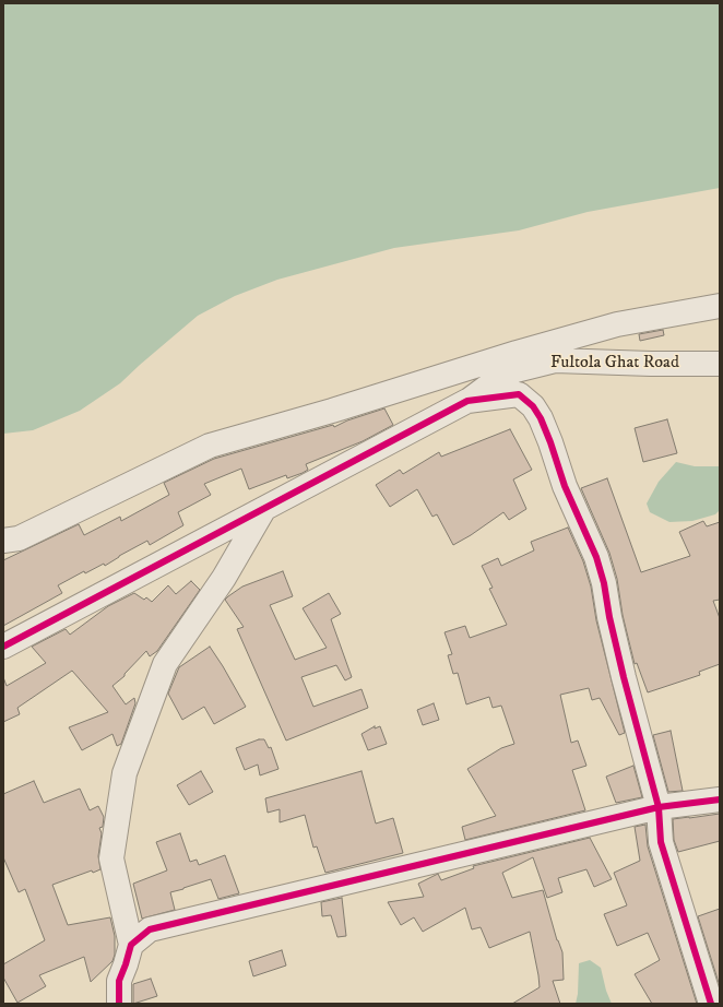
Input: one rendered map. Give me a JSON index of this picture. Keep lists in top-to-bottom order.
{
  "streets": {
    "street": ["Fultola Ghat Road"]
  }
}
